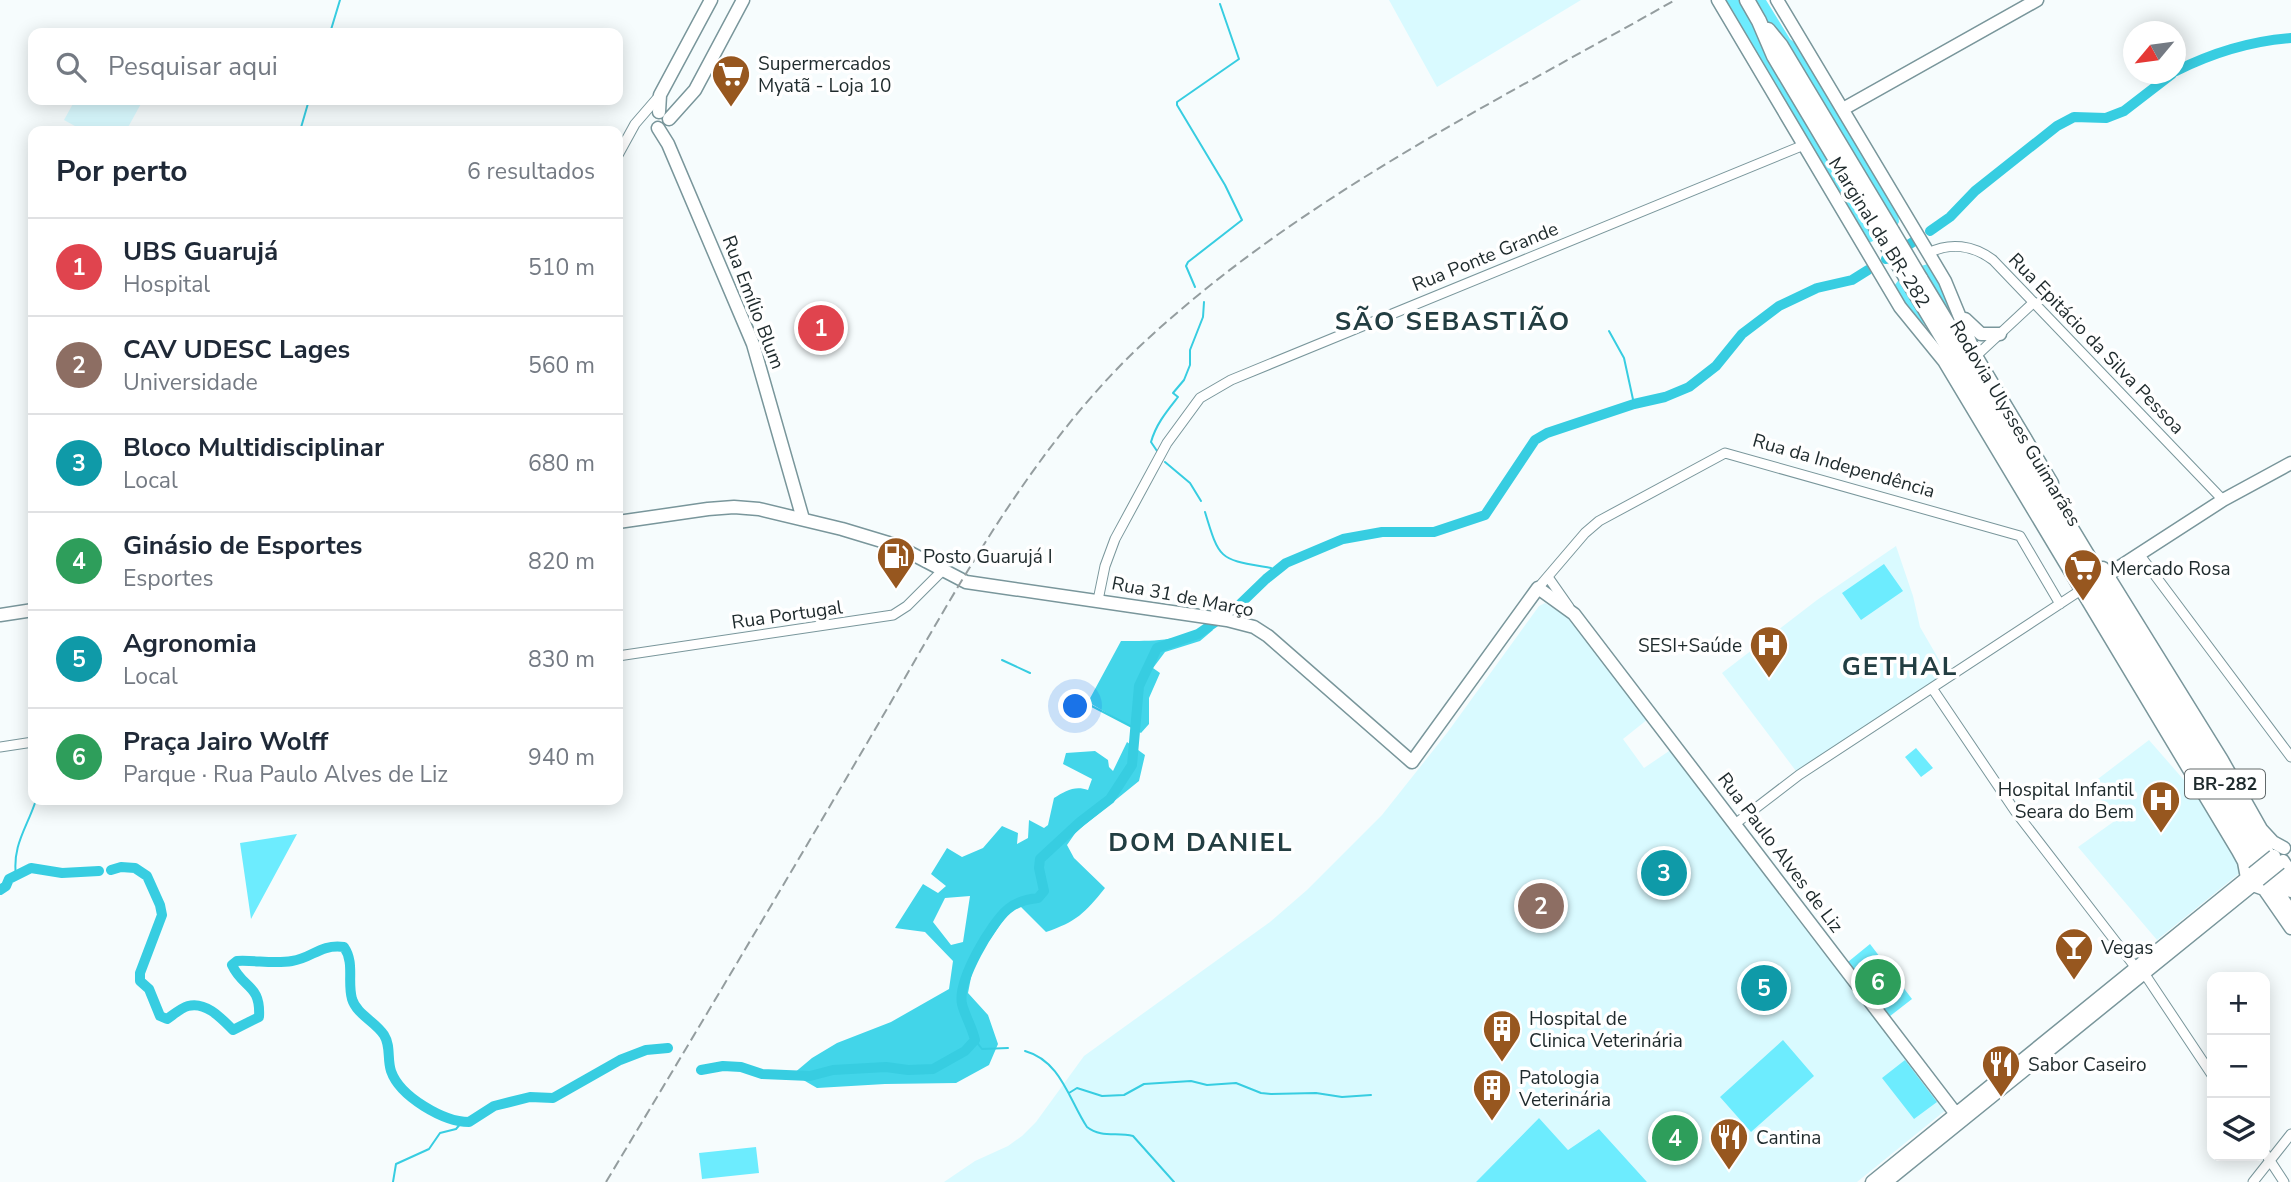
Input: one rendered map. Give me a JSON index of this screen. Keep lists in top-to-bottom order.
{
  "streets": {
    "highway": ["Rodovia Ulysses Guimarães", "BR-282"],
    "main road": [
      "Marginal da BR-282",
      "Rua Emílio Blum",
      "Rua da Independência",
      "Rua 31 de Março",
      "Rua Paulo Alves de Liz"
    ],
    "street": ["Rua Ponte Grande", "Rua Epitácio da Silva Pessoa", "Rua Portugal"]
  },
  "crossings": [
    ["Marginal da BR-282", "Rua Ponte Grande"],
    ["Marginal da BR-282", "Rua Epitácio da Silva Pessoa"],
    ["Rua Ponte Grande", "Rua 31 de Março"],
    ["Rua Emílio Blum", "Rua 31 de Março"],
    ["Rua da Independência", "Rua 31 de Março"],
    ["Rua da Independência", "Rua Paulo Alves de Liz"],
    ["Rua 31 de Março", "Rua Portugal"]
  ],
  "districts": ["SÃO SEBASTIÃO", "GETHAL", "DOM DANIEL"],
  "places": {
    "supermarket": ["Supermercados Myatã - Loja 10", "Mercado Rosa"],
    "fuel station": ["Posto Guarujá I"],
    "hospital": ["SESI+Saúde", "Hospital Infantil Seara do Bem"],
    "bar": ["Vegas"],
    "building": ["Hospital de Clinica Veterinária", "Patologia Veterinária"],
    "restaurant": ["Sabor Caseiro", "Cantina"]
  },
  "north": "bottom left",
  "page": {
    "search": "Pesquisar aqui",
    "heading": ["Por perto", "6 resultados"],
    "list": [
      {
        "mark": "1",
        "name": "UBS Guarujá",
        "note": "Hospital",
        "value": "510 m"
      },
      {
        "mark": "2",
        "name": "CAV UDESC Lages",
        "note": "Universidade",
        "value": "560 m"
      },
      {
        "mark": "3",
        "name": "Bloco Multidisciplinar",
        "note": "Local",
        "value": "680 m"
      },
      {
        "mark": "4",
        "name": "Ginásio de Esportes",
        "note": "Esportes",
        "value": "820 m"
      },
      {
        "mark": "5",
        "name": "Agronomia",
        "note": "Local",
        "value": "830 m"
      },
      {
        "mark": "6",
        "name": "Praça Jairo Wolff",
        "note": "Parque · Rua Paulo Alves de Liz",
        "value": "940 m"
      }
    ],
    "pins": [
      "1",
      "3",
      "2",
      "6",
      "5",
      "4"
    ],
    "map_buttons": ["+", "−"]
  }
}
